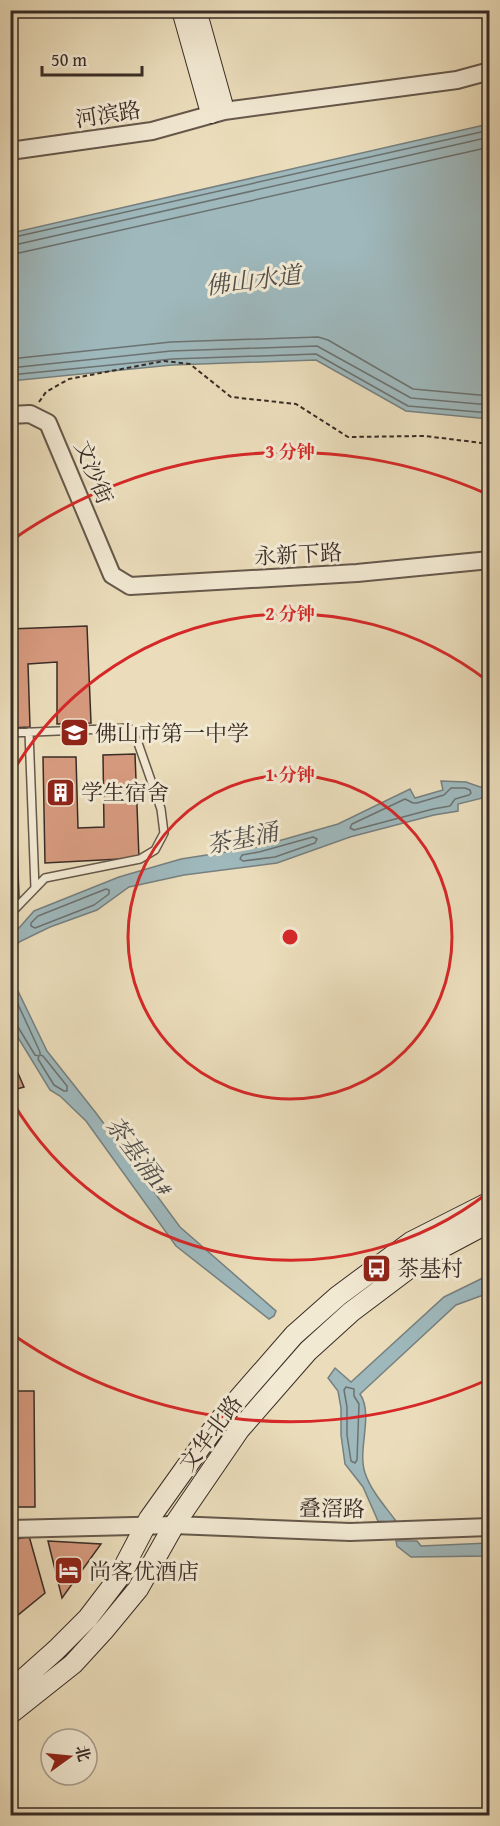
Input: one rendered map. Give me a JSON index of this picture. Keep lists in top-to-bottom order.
{
  "streets": {
    "main road": ["文华北路"],
    "street": [
      "河滨路",
      "文沙街",
      "永新下路",
      "叠滘路"
    ]
  },
  "crossings": [
    ["文沙街", "永新下路"],
    ["文华北路", "叠滘路"]
  ],
  "water": ["佛山水道", "茶基涌", "茶基涌1#"],
  "places": {
    "school or university": ["佛山市第一中学"],
    "building": ["学生宿舍"],
    "bus stop": ["茶基村"],
    "hotel": ["尚客优酒店"]
  },
  "scale_bar": "50 m",
  "north": "right",
  "rings": ["3 分钟", "2 分钟", "1 分钟"]
}
